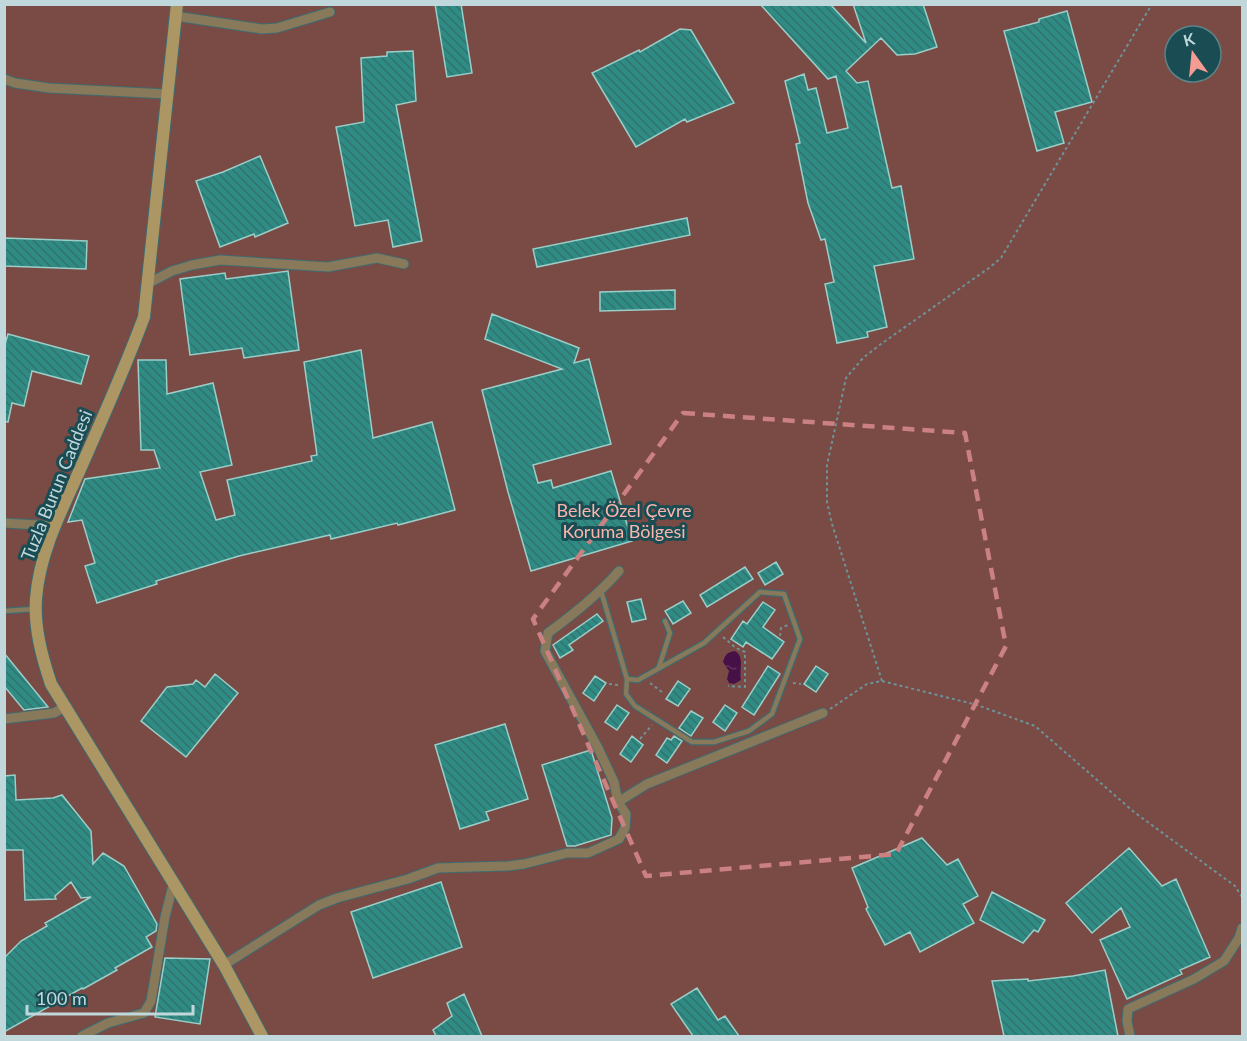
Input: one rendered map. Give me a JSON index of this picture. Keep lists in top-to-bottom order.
{
  "streets": {
    "main road": ["Tuzla Burun Caddesi"]
  },
  "parks": ["Belek Özel Çevre Koruma Bölgesi"],
  "scale_bar": "100 m",
  "north": "top"
}
